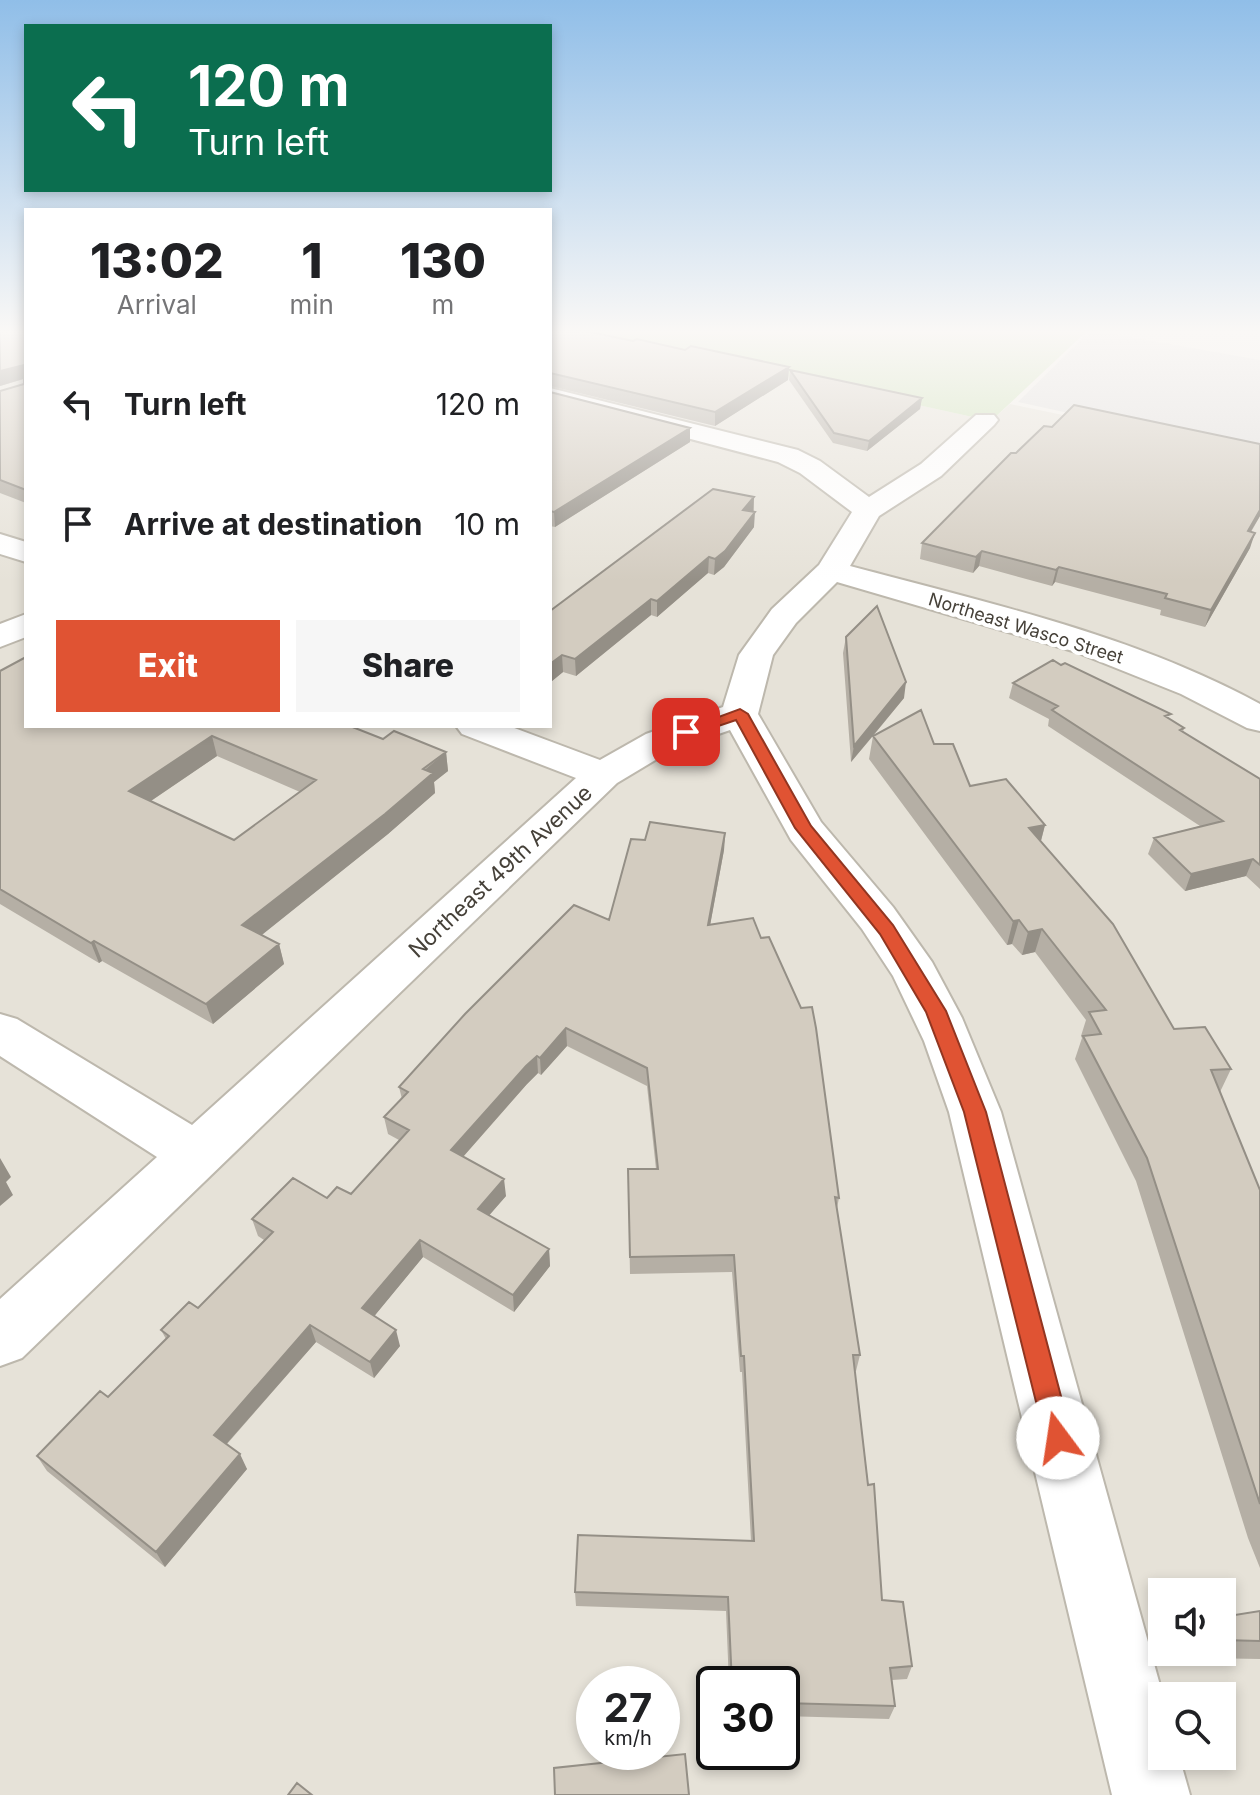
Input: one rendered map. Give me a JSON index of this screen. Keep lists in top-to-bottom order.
{
  "streets": {
    "street": ["Northeast Wasco Street", "Northeast 49th Avenue"]
  },
  "page": {
    "turn": ["120 m", "Turn left"],
    "eta": [
      "13:02",
      "Arrival",
      "1",
      "min",
      "130",
      "m"
    ],
    "list": [
      {
        "name": "Turn left",
        "value": "120 m"
      },
      {
        "name": "Arrive at destination",
        "value": "10 m"
      }
    ],
    "buttons": ["Exit", "Share"],
    "speed": "27 km/h",
    "limit": "30"
  }
}
